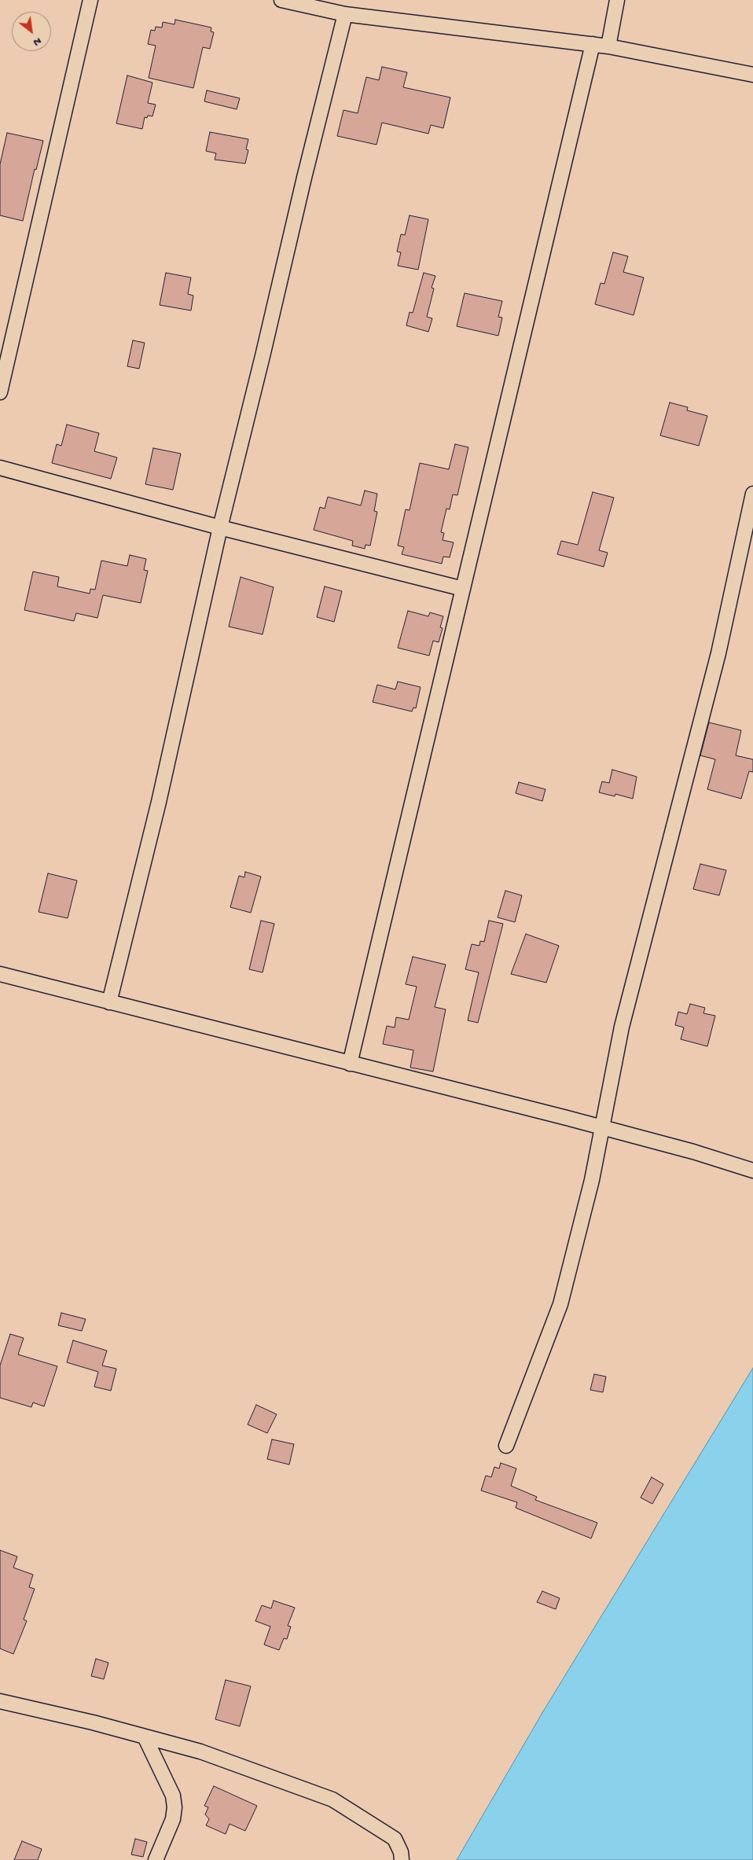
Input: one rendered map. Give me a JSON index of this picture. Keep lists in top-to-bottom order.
{
  "north": "bottom right"
}
